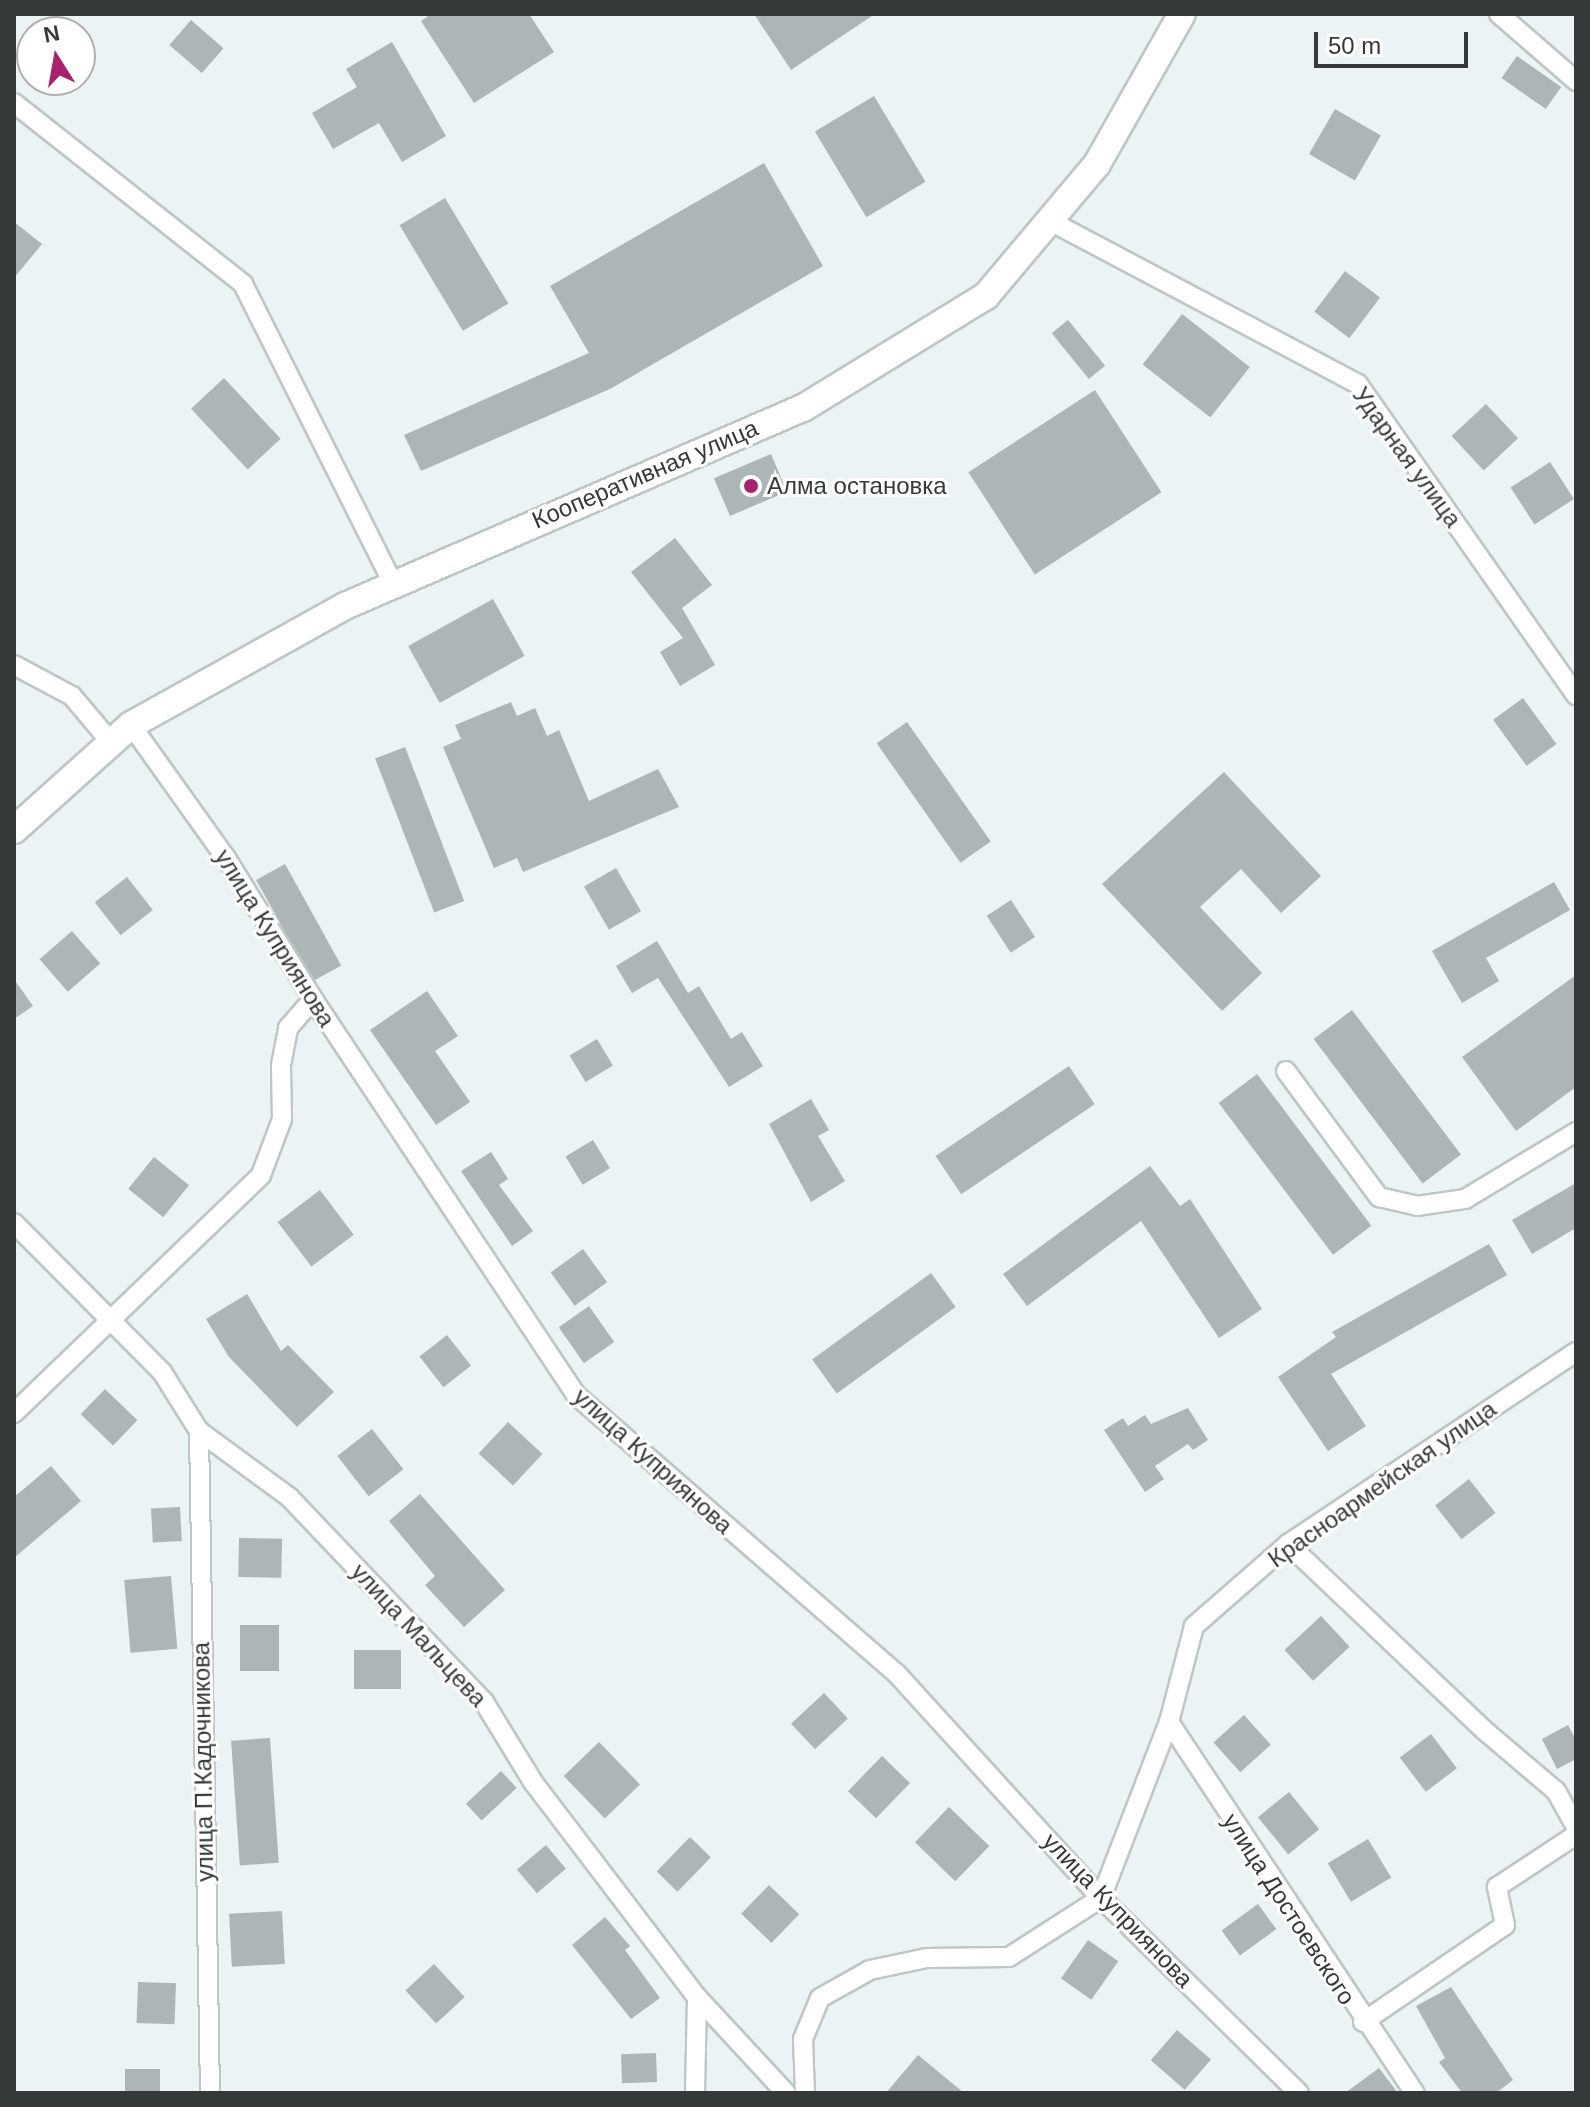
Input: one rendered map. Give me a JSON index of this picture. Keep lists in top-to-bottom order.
{
  "streets": {
    "main road": ["Кооперативная улица"],
    "street": [
      "Ударная улица",
      "улица Куприянова",
      "Красноармейская улица",
      "улица Мальцева",
      "улица П.Кадочникова",
      "улица Достоевского"
    ]
  },
  "crossings": [
    ["Ударная улица", "Кооперативная улица"],
    ["Кооперативная улица", "улица Куприянова"],
    ["улица Куприянова", "Красноармейская улица"],
    ["Красноармейская улица", "улица Достоевского"],
    ["улица Мальцева", "улица П.Кадочникова"]
  ],
  "places": ["Алма остановка"],
  "scale_bar": "50 m",
  "north": "top"
}
